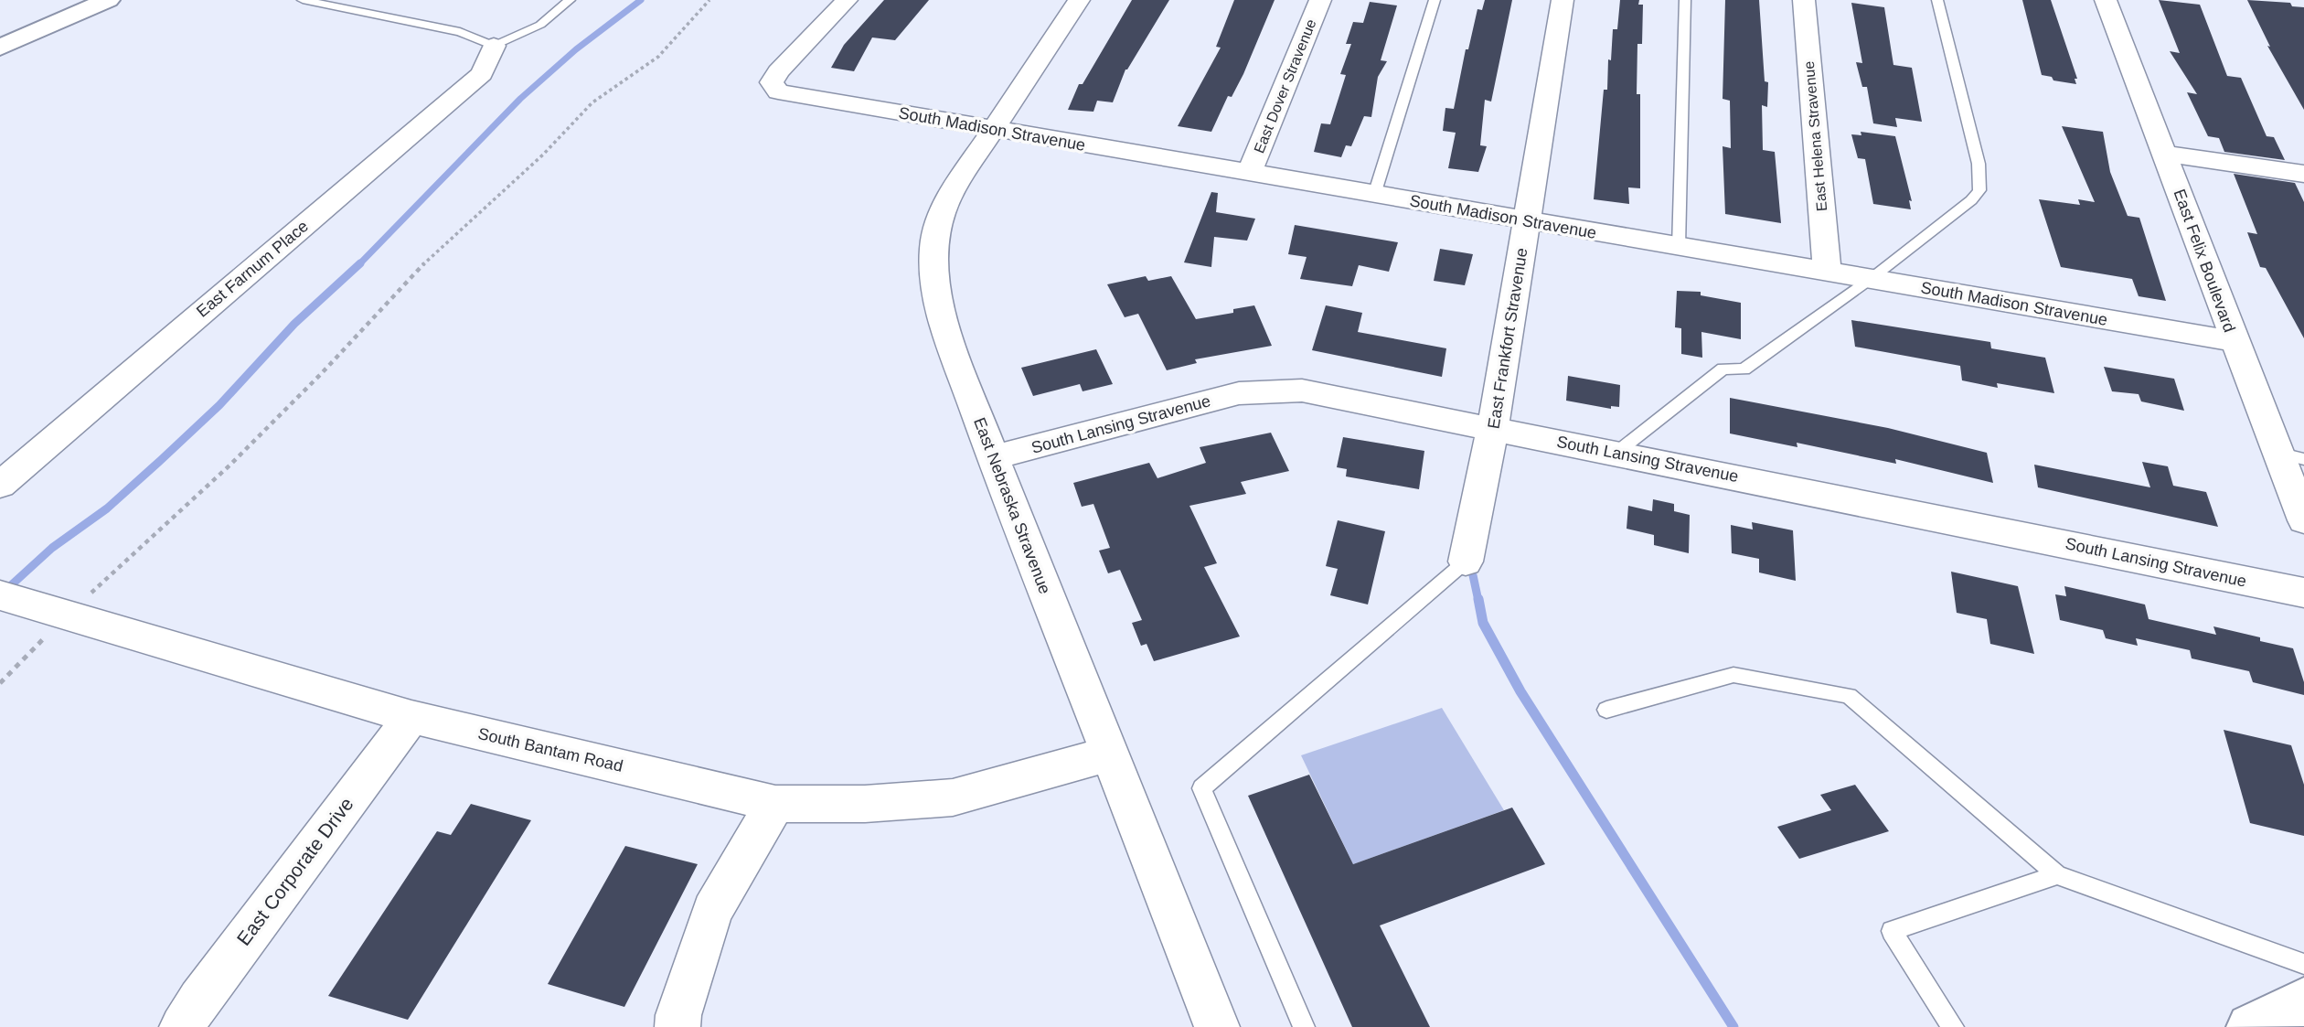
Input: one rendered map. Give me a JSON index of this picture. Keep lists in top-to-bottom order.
{
  "streets": {
    "street": [
      "East Dover Stravenue",
      "South Madison Stravenue",
      "East Helena Stravenue",
      "East Felix Boulevard",
      "East Farnum Place",
      "East Frankfort Stravenue",
      "South Lansing Stravenue",
      "East Nebraska Stravenue",
      "South Bantam Road",
      "East Corporate Drive"
    ]
  },
  "crossings": [
    ["East Dover Stravenue", "South Madison Stravenue"],
    ["South Madison Stravenue", "East Helena Stravenue"],
    ["South Madison Stravenue", "East Felix Boulevard"],
    ["South Madison Stravenue", "East Frankfort Stravenue"],
    ["South Madison Stravenue", "East Nebraska Stravenue"],
    ["East Frankfort Stravenue", "South Lansing Stravenue"],
    ["South Lansing Stravenue", "East Nebraska Stravenue"],
    ["East Nebraska Stravenue", "South Bantam Road"],
    ["South Bantam Road", "East Corporate Drive"]
  ]
}
